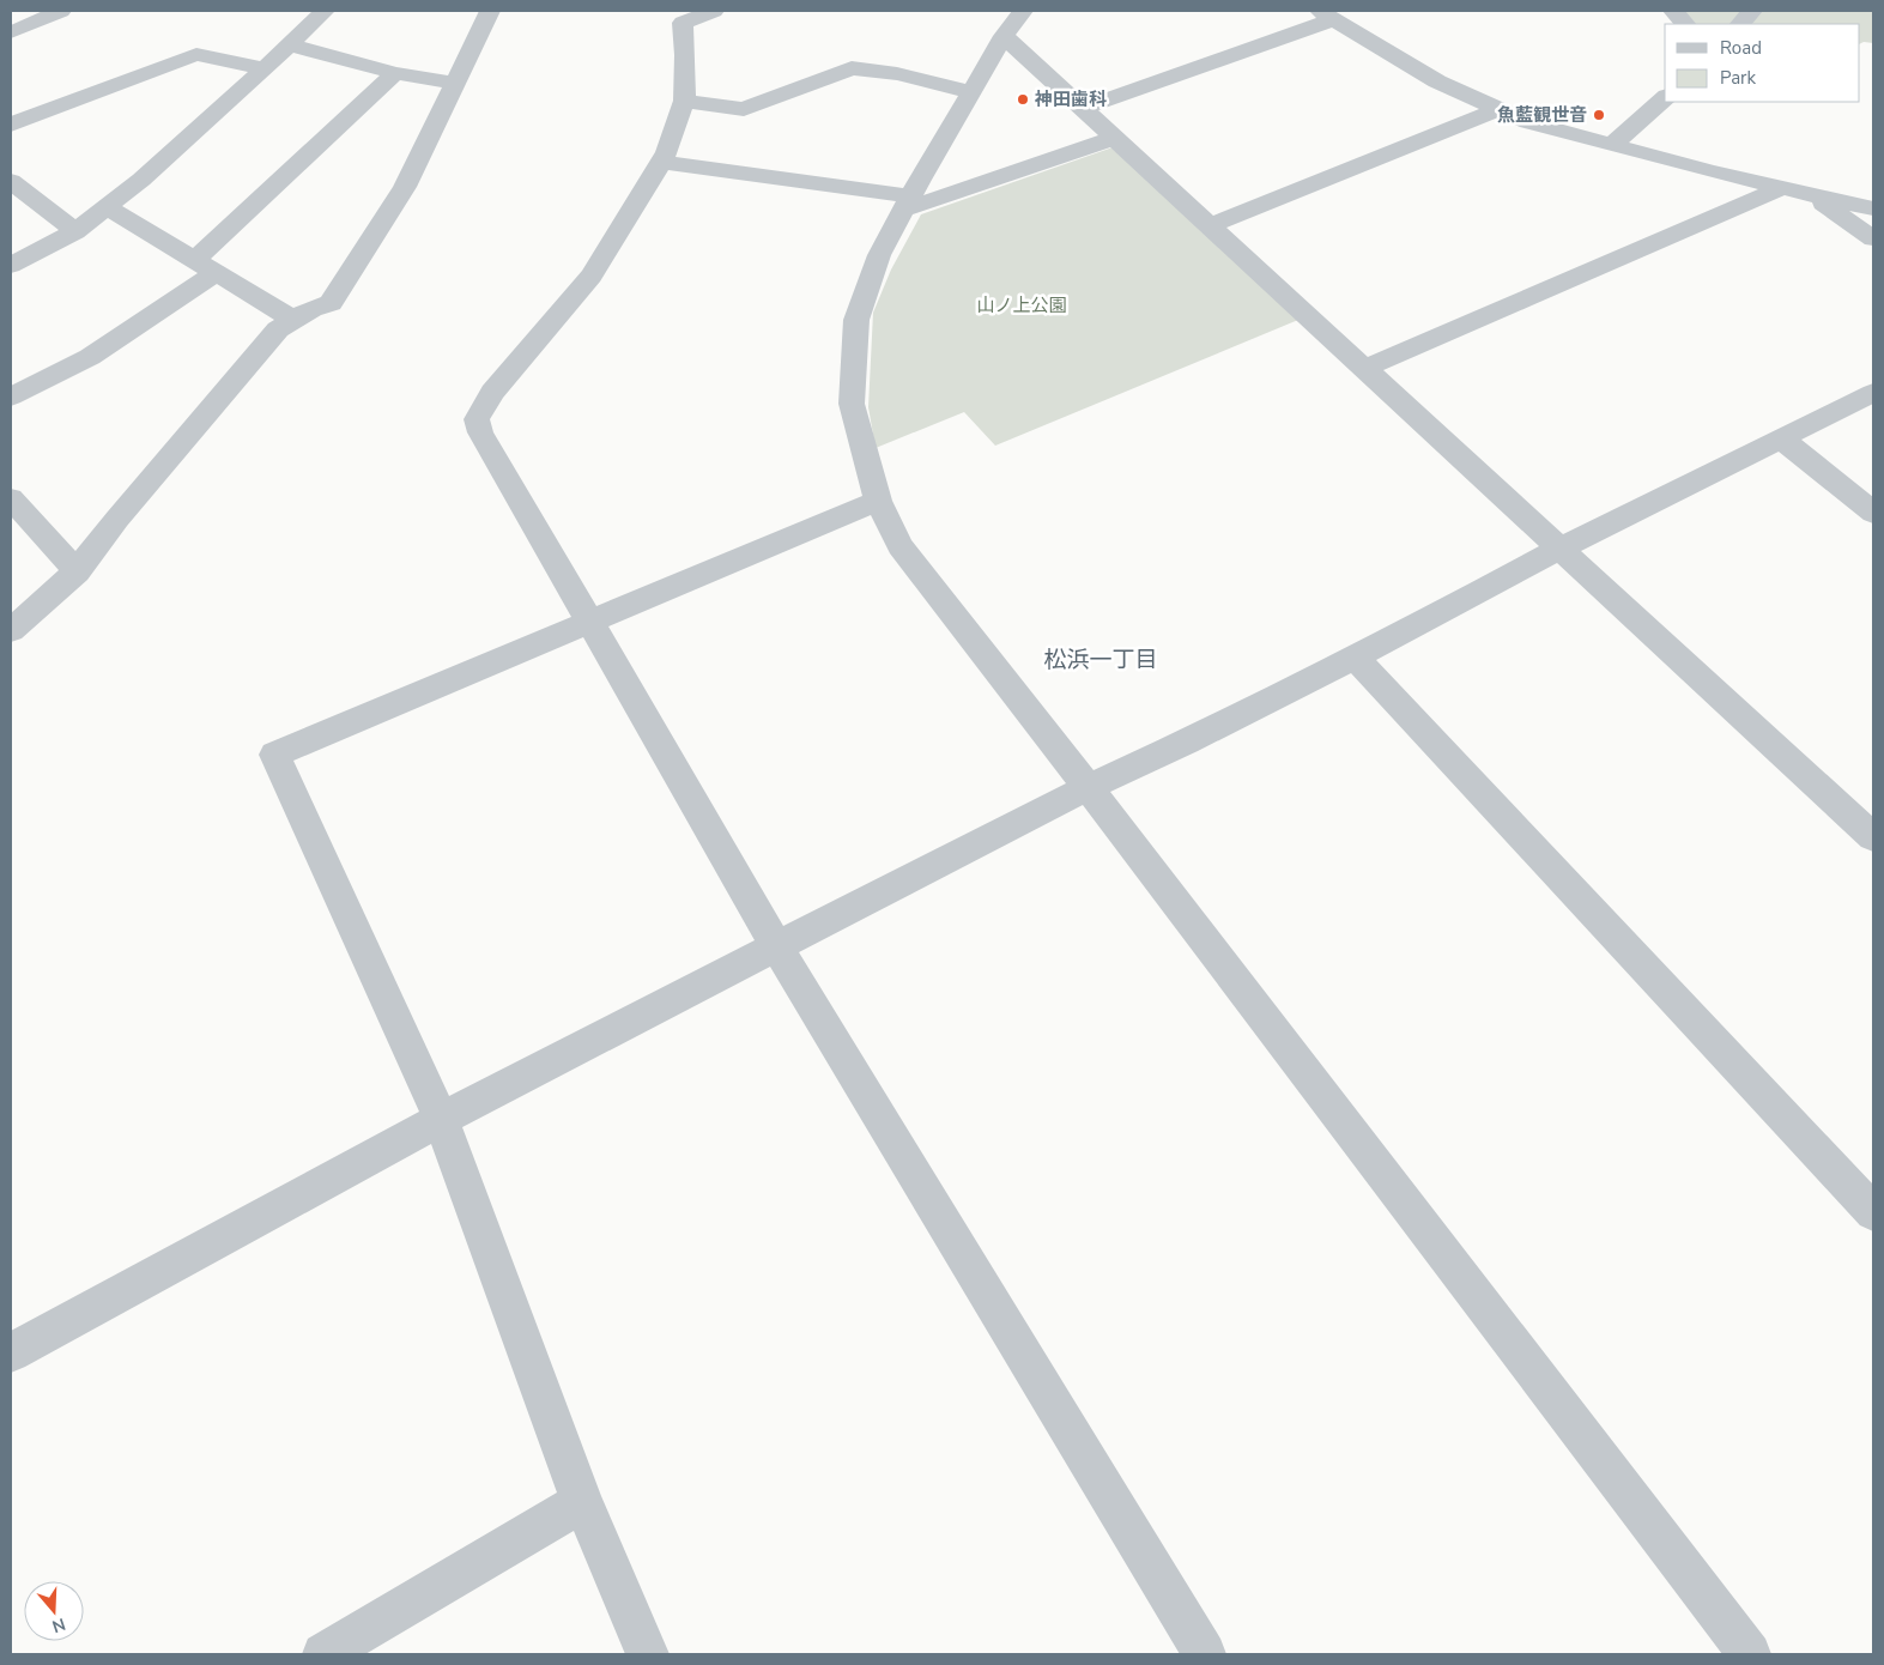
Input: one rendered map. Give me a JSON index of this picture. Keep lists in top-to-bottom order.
{
  "districts": ["松浜一丁目"],
  "parks": ["山ノ上公園"],
  "places": ["神田歯科", "魚藍観世音"],
  "legend": ["Road", "Park"],
  "north": "bottom"
}
